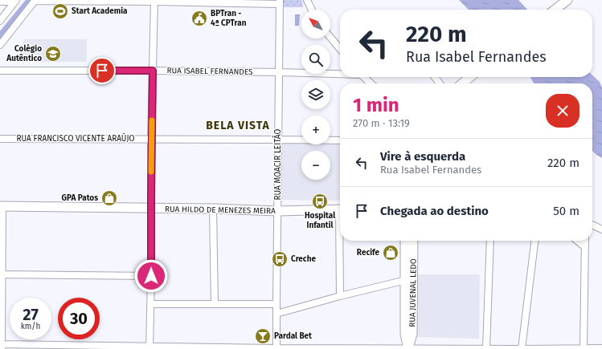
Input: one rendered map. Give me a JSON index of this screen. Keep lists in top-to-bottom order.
{
  "streets": {
    "street": [
      "RUA ISABEL FERNANDES",
      "RUA FRANCISCO VICENTE ARAÚJO",
      "RUA MOACIR LEITÃO",
      "RUA HILDO DE MENEZES MEIRA",
      "RUA JUVENAL LEDO"
    ]
  },
  "crossings": [
    ["RUA ISABEL FERNANDES", "RUA MOACIR LEITÃO"],
    ["RUA FRANCISCO VICENTE ARAÚJO", "RUA MOACIR LEITÃO"],
    ["RUA MOACIR LEITÃO", "RUA HILDO DE MENEZES MEIRA"]
  ],
  "districts": ["BELA VISTA"],
  "places": {
    "sports": ["Start Academia"],
    "public building": ["BPTran - 4ª CPTran"],
    "school or university": ["Colégio Autêntico"],
    "shop": ["GPA Patos", "Recife"],
    "bus stop": ["Hospital Infantil", "Creche"],
    "bar": ["Pardal Bet"]
  },
  "north": "top left",
  "page": {
    "map_buttons": ["+", "−"],
    "turn": ["220 m", "Rua Isabel Fernandes"],
    "heading": ["1 min", "270 m · 13:19"],
    "list": [
      {
        "name": "Vire à esquerda",
        "note": "Rua Isabel Fernandes",
        "value": "220 m"
      },
      {
        "name": "Chegada ao destino",
        "value": "50 m"
      }
    ],
    "speed": "27 km/h",
    "limit": "30"
  }
}
